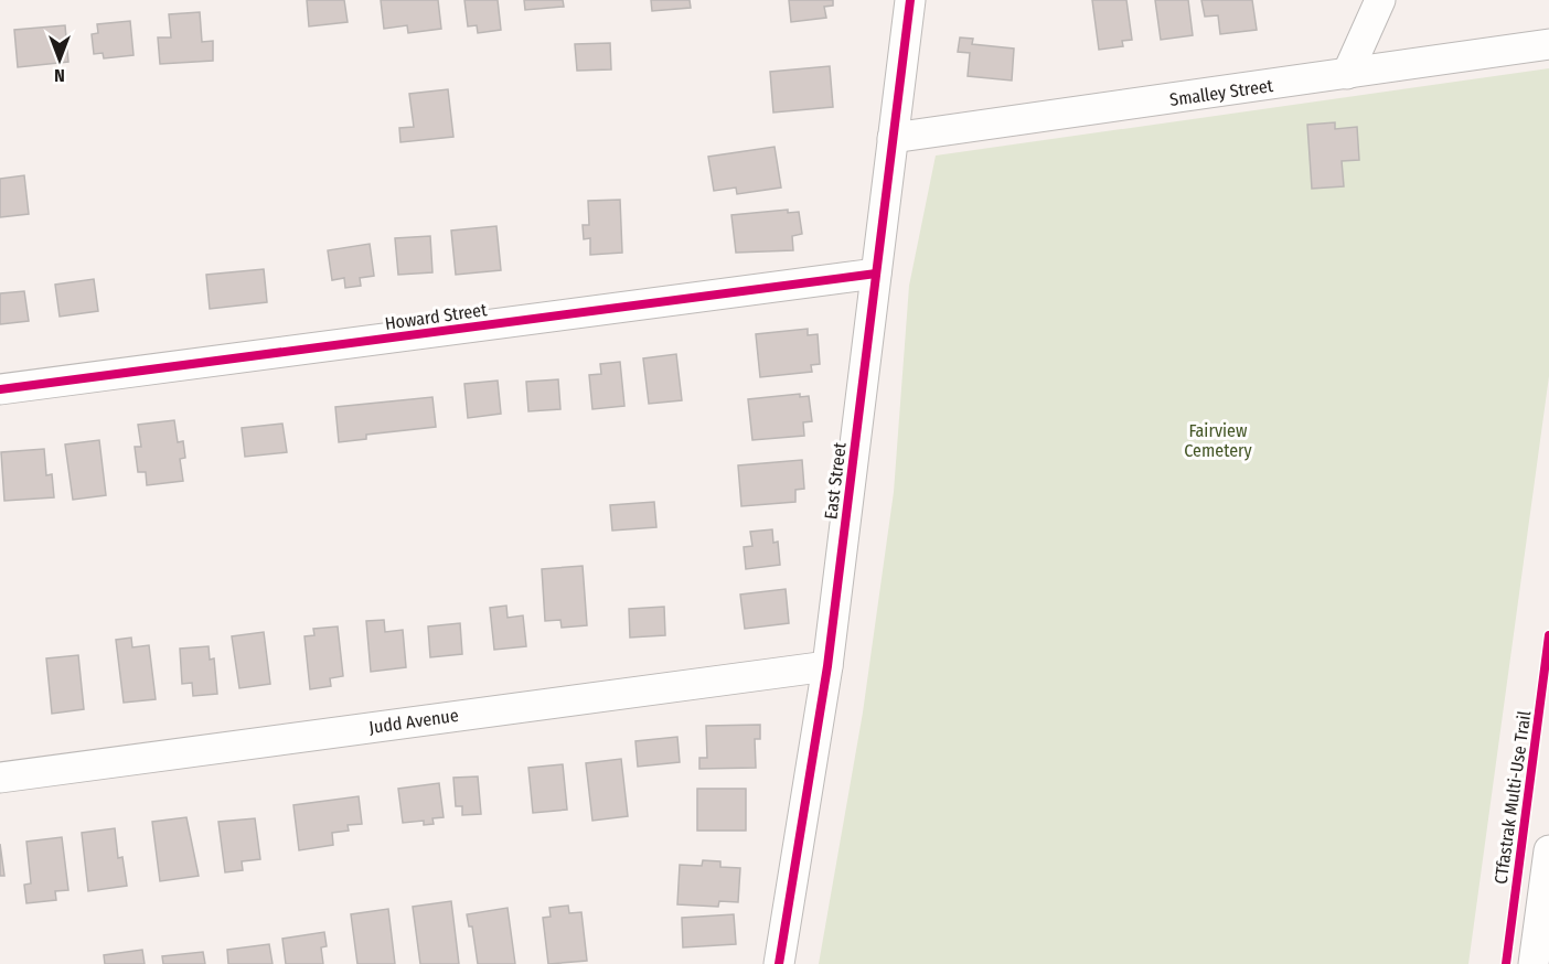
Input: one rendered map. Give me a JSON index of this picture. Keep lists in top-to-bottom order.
{
  "streets": {
    "street": [
      "Smalley Street",
      "Howard Street",
      "East Street",
      "Judd Avenue"
    ],
    "cycle path": ["CTfastrak Multi-Use Trail"]
  },
  "crossings": [
    ["Smalley Street", "East Street"],
    ["Howard Street", "East Street"],
    ["East Street", "Judd Avenue"]
  ],
  "parks": ["Fairview Cemetery"],
  "north": "bottom"
}
